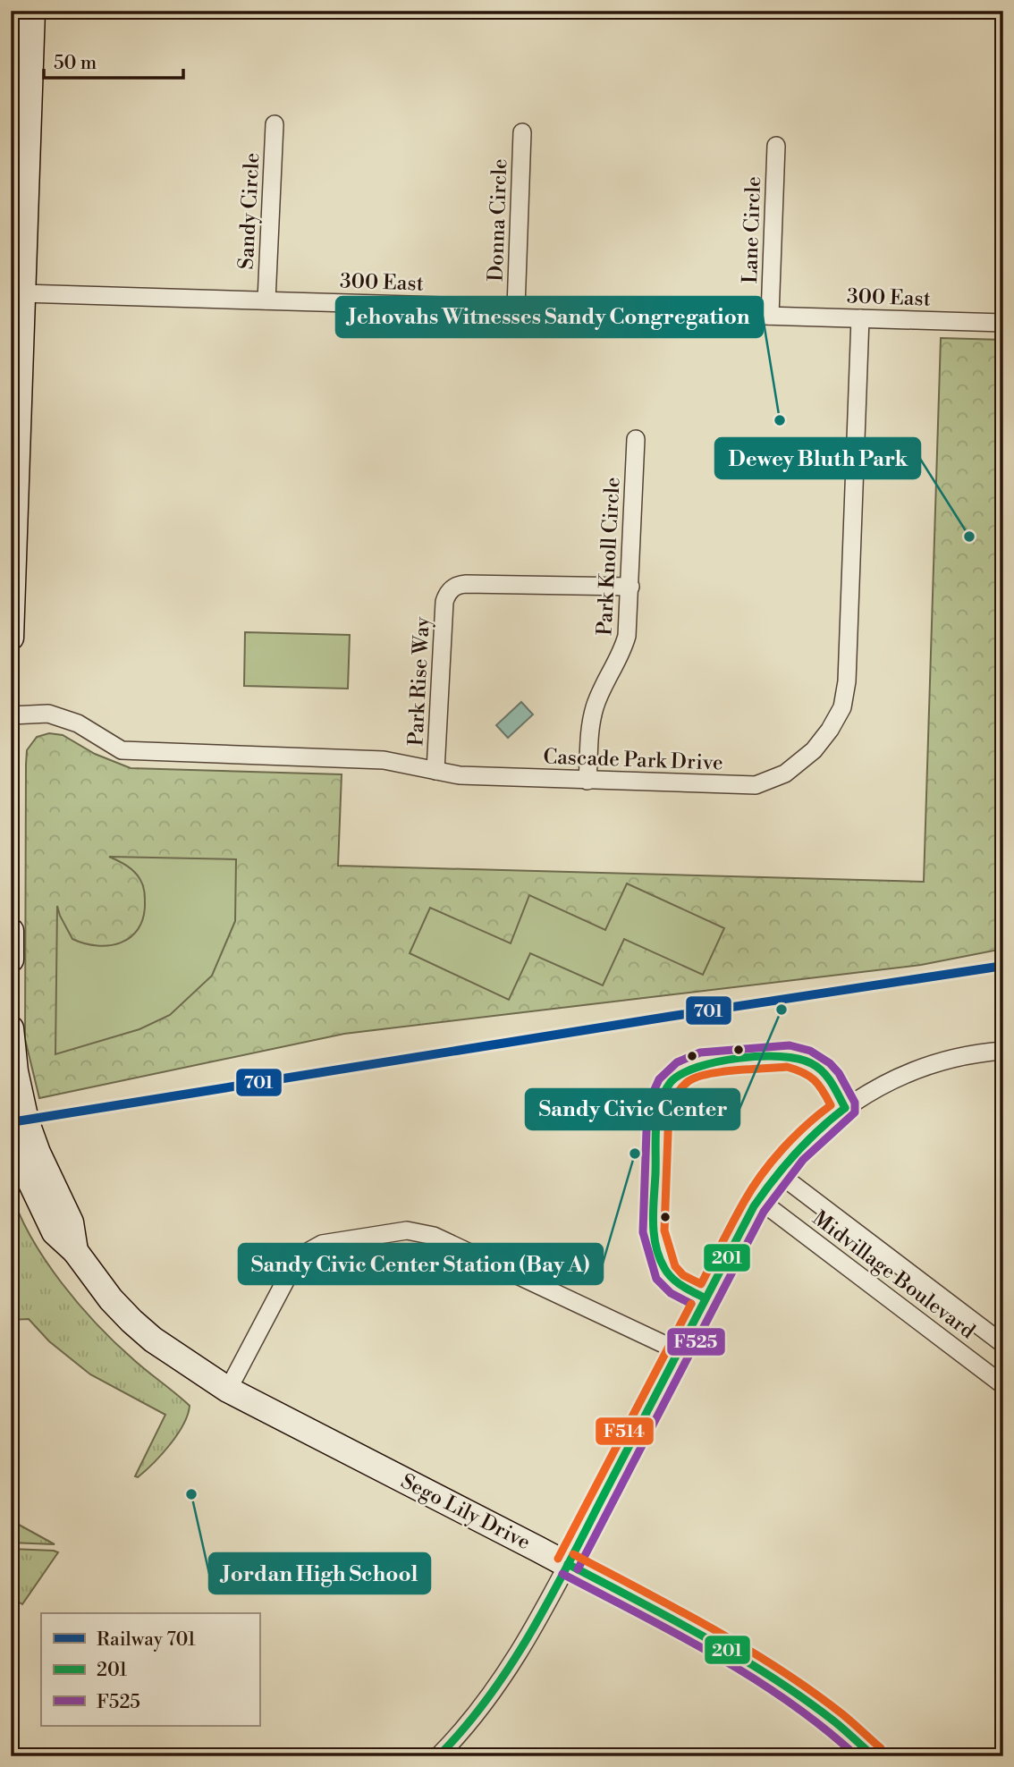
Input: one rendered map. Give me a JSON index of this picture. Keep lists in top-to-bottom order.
{
  "streets": {
    "main road": ["Sego Lily Drive"],
    "street": [
      "Sandy Circle",
      "Donna Circle",
      "Lane Circle",
      "300 East",
      "Park Knoll Circle",
      "Park Rise Way",
      "Cascade Park Drive",
      "Midvillage Boulevard"
    ]
  },
  "crossings": [
    ["Sandy Circle", "300 East"],
    ["Donna Circle", "300 East"],
    ["Lane Circle", "300 East"],
    ["300 East", "Cascade Park Drive"],
    ["Park Knoll Circle", "Park Rise Way"],
    ["Park Knoll Circle", "Cascade Park Drive"],
    ["Park Rise Way", "Cascade Park Drive"]
  ],
  "places": [
    "Jehovahs Witnesses Sandy Congregation",
    "Dewey Bluth Park",
    "Sandy Civic Center",
    "Sandy Civic Center Station (Bay A)",
    "Jordan High School"
  ],
  "lines": [
    "rail line 701",
    "transit line F525",
    "transit line 201",
    "transit line F514"
  ],
  "legend": ["Railway 701", "201", "F525"],
  "scale_bar": "50 m"
}
